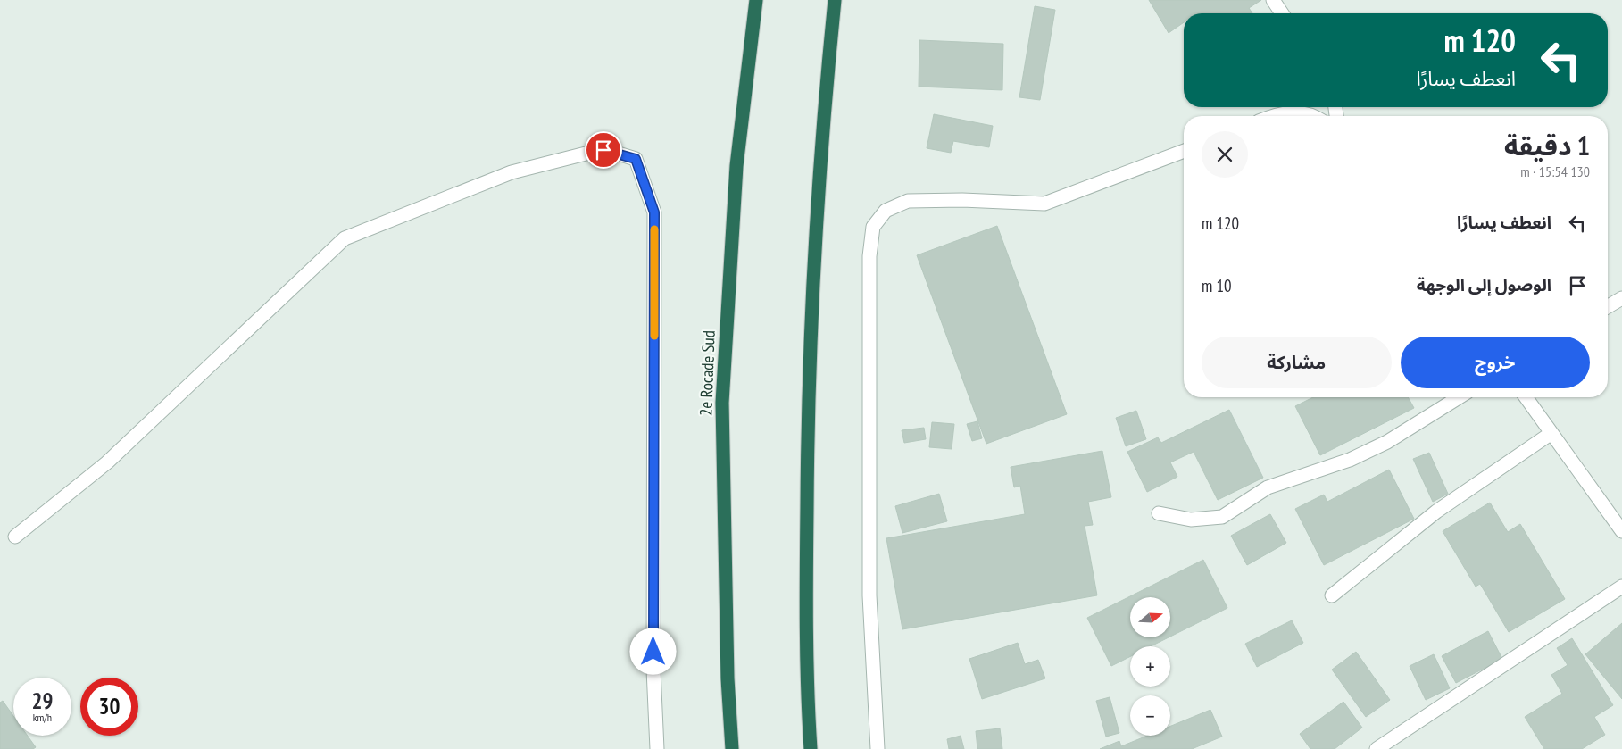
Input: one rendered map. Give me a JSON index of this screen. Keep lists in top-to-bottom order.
{
  "streets": {
    "highway": ["2e Rocade Sud"]
  },
  "north": "right",
  "page": {
    "turn": ["120 m", "انعطف يسارًا"],
    "heading": ["1 دقيقة", "130 m · 15:54"],
    "list": [
      {
        "name": "انعطف يسارًا",
        "value": "120 m"
      },
      {
        "name": "الوصول إلى الوجهة",
        "value": "10 m"
      }
    ],
    "buttons": ["خروج", "مشاركة"],
    "map_buttons": ["+", "−"],
    "speed": "29 km/h",
    "limit": "30"
  }
}
